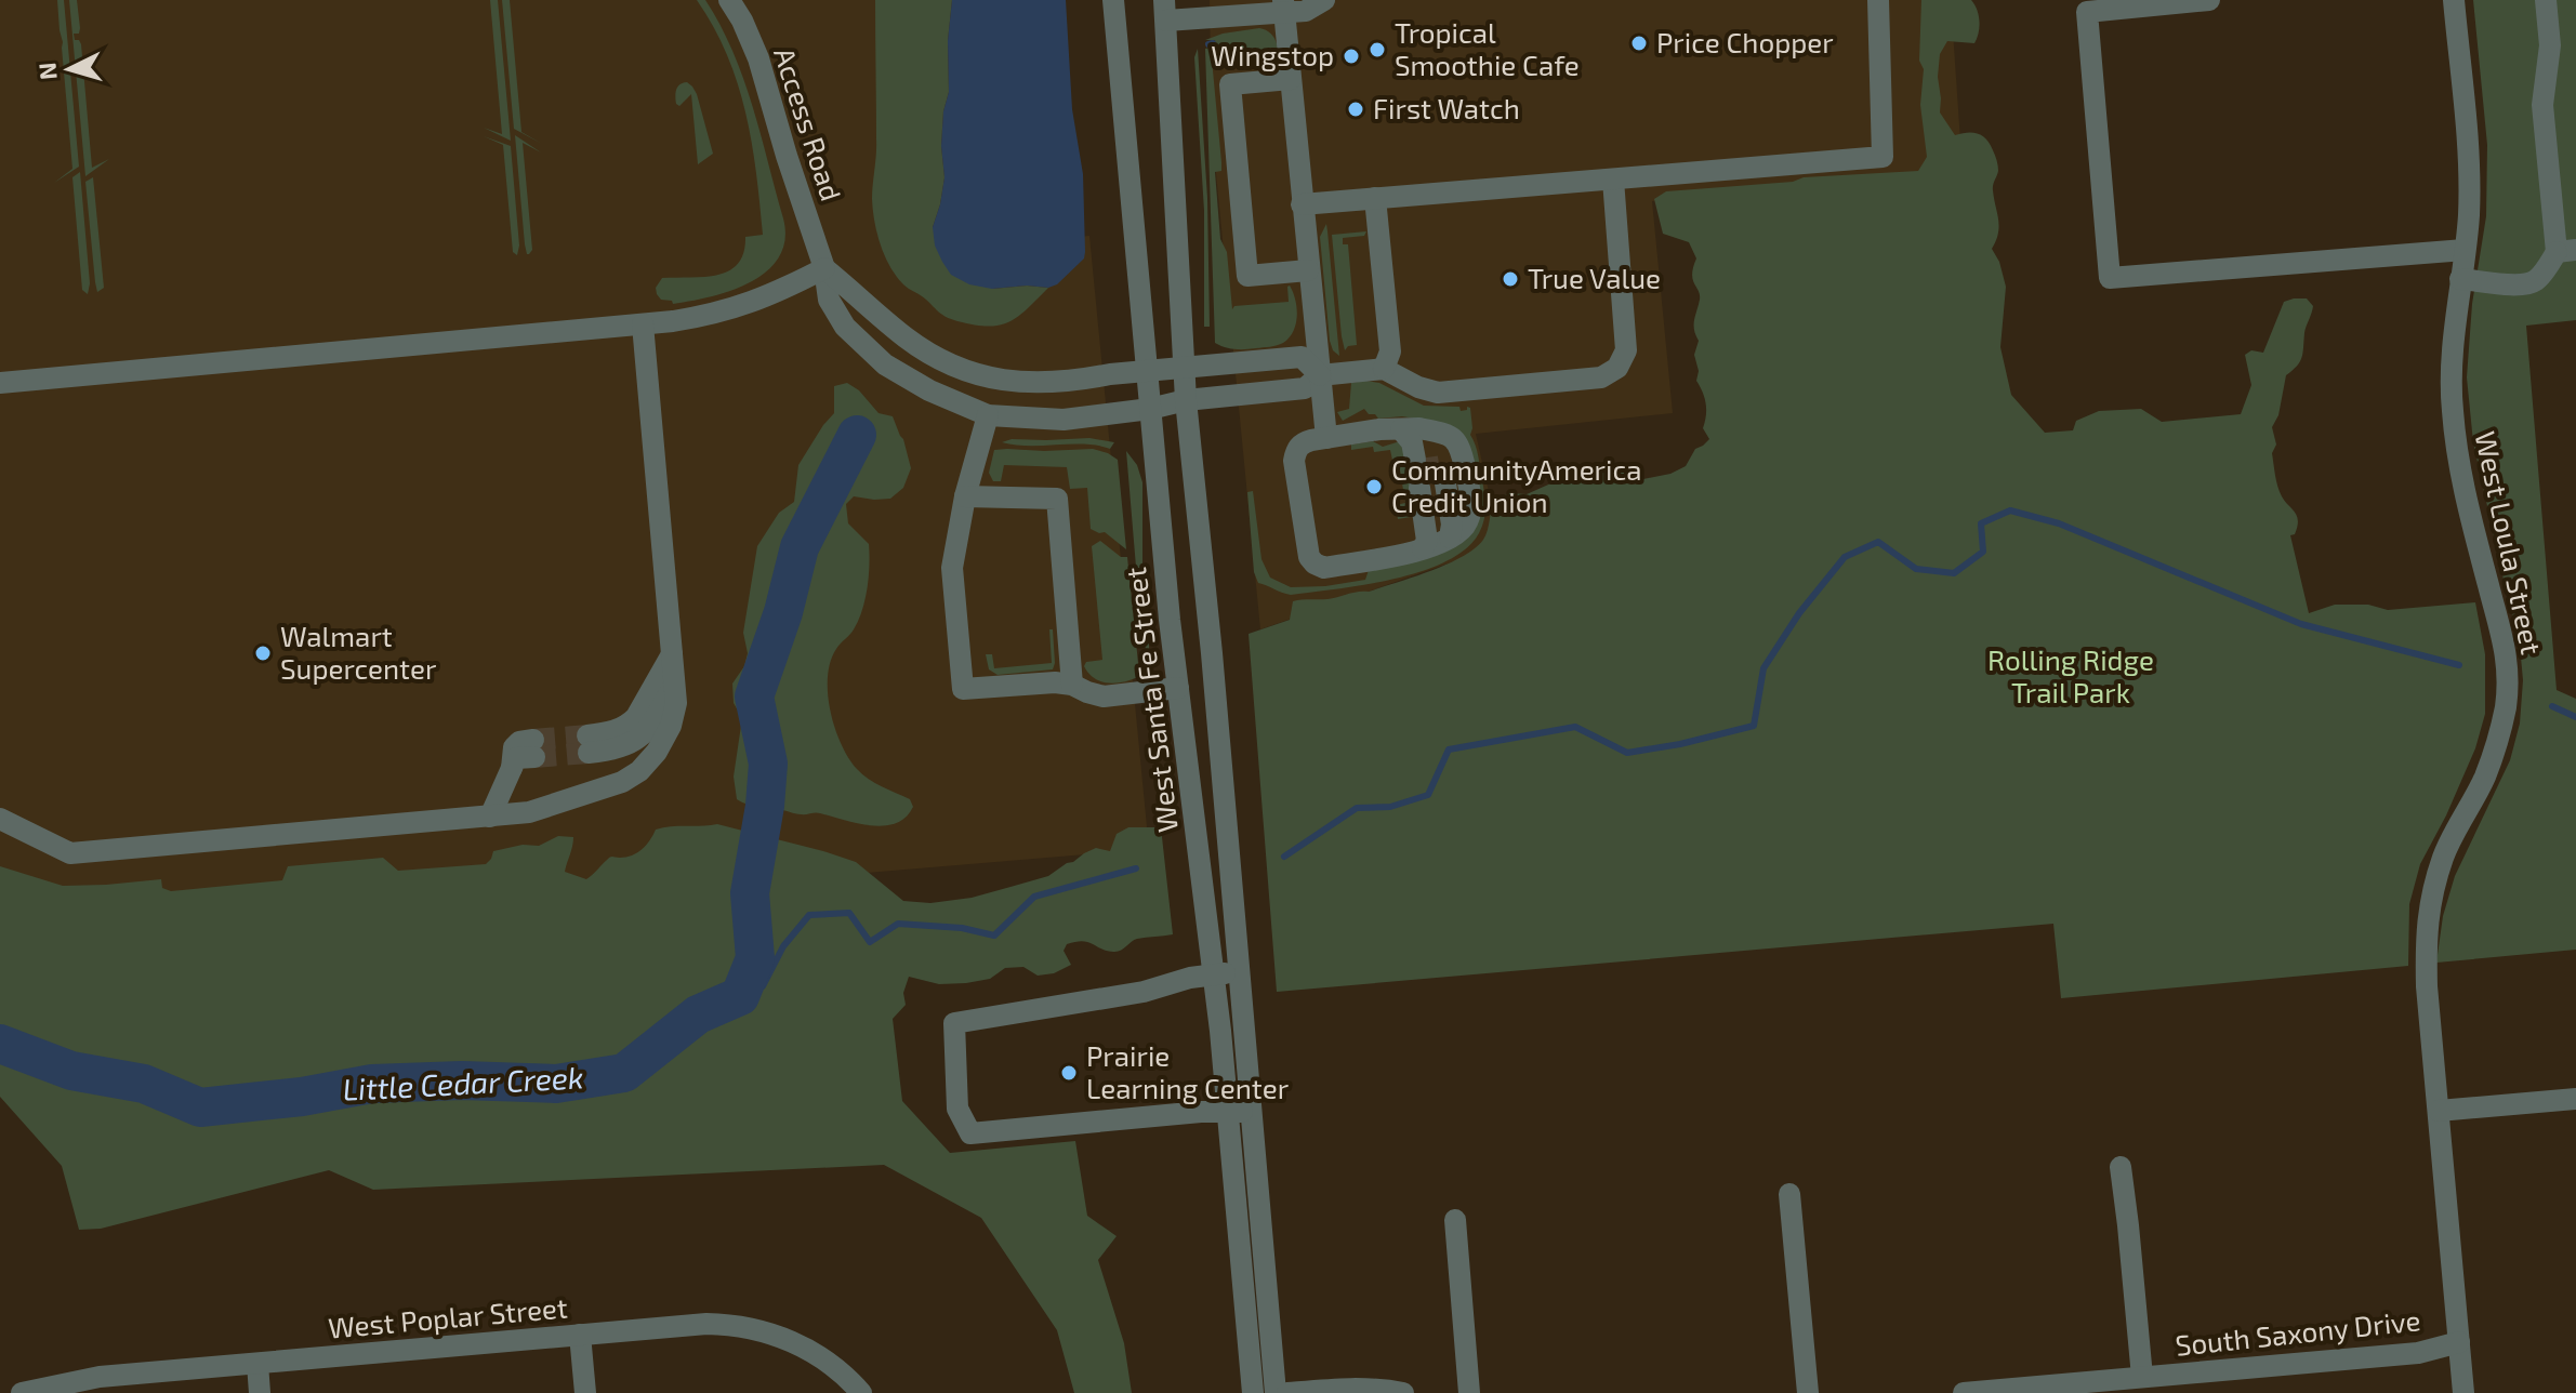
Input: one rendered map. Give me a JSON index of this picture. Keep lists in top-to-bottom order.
{
  "streets": {
    "street": [
      "Access Road",
      "West Loula Street",
      "West Santa Fe Street",
      "West Poplar Street",
      "South Saxony Drive"
    ]
  },
  "crossings": [
    ["Access Road", "West Santa Fe Street"],
    ["West Loula Street", "South Saxony Drive"]
  ],
  "water": ["Little Cedar Creek"],
  "parks": ["Rolling Ridge Trail Park"],
  "places": [
    "Price Chopper",
    "Tropical Smoothie Cafe",
    "Wingstop",
    "First Watch",
    "True Value",
    "CommunityAmerica Credit Union",
    "Walmart Supercenter",
    "Prairie Learning Center"
  ],
  "north": "left"
}
